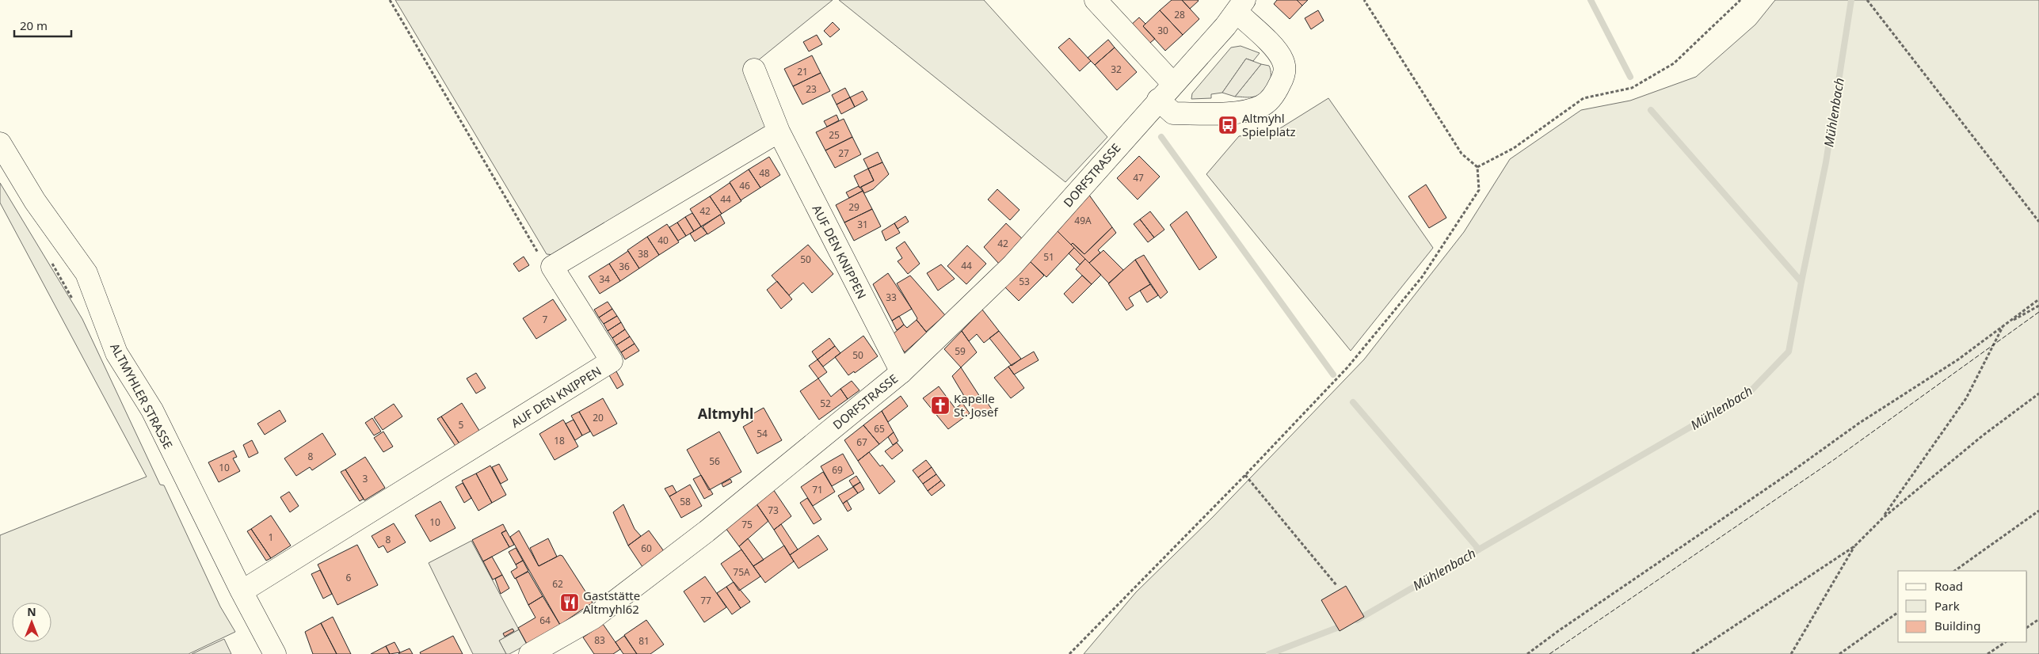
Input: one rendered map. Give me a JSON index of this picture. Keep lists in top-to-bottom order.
{
  "streets": {
    "street": ["DORFSTRASSE", "AUF DEN KNIPPEN", "ALTMYHLER STRASSE"]
  },
  "crossings": [
    ["DORFSTRASSE", "AUF DEN KNIPPEN"],
    ["AUF DEN KNIPPEN", "ALTMYHLER STRASSE"]
  ],
  "districts": ["Altmyhl"],
  "water": ["Mühlenbach"],
  "places": {
    "bus stop": ["Altmyhl Spielplatz"],
    "church": ["Kapelle St. Josef"],
    "restaurant": ["Gaststätte Altmyhl62"]
  },
  "house_numbers": [
    "28",
    "30",
    "32",
    "21",
    "23",
    "25",
    "27",
    "48",
    "47",
    "46",
    "44",
    "29",
    "42",
    "49A",
    "31",
    "40",
    "42",
    "38",
    "51",
    "50",
    "44",
    "36",
    "34",
    "53",
    "33",
    "7",
    "59",
    "50",
    "52",
    "20",
    "5",
    "65",
    "54",
    "18",
    "67",
    "8",
    "56",
    "10",
    "69",
    "3",
    "71",
    "58",
    "73",
    "10",
    "75",
    "1",
    "8",
    "60",
    "75A",
    "6",
    "62",
    "77",
    "64",
    "83",
    "81"
  ],
  "legend": ["Road", "Park", "Building"],
  "scale_bar": "20 m",
  "north": "top"
}
